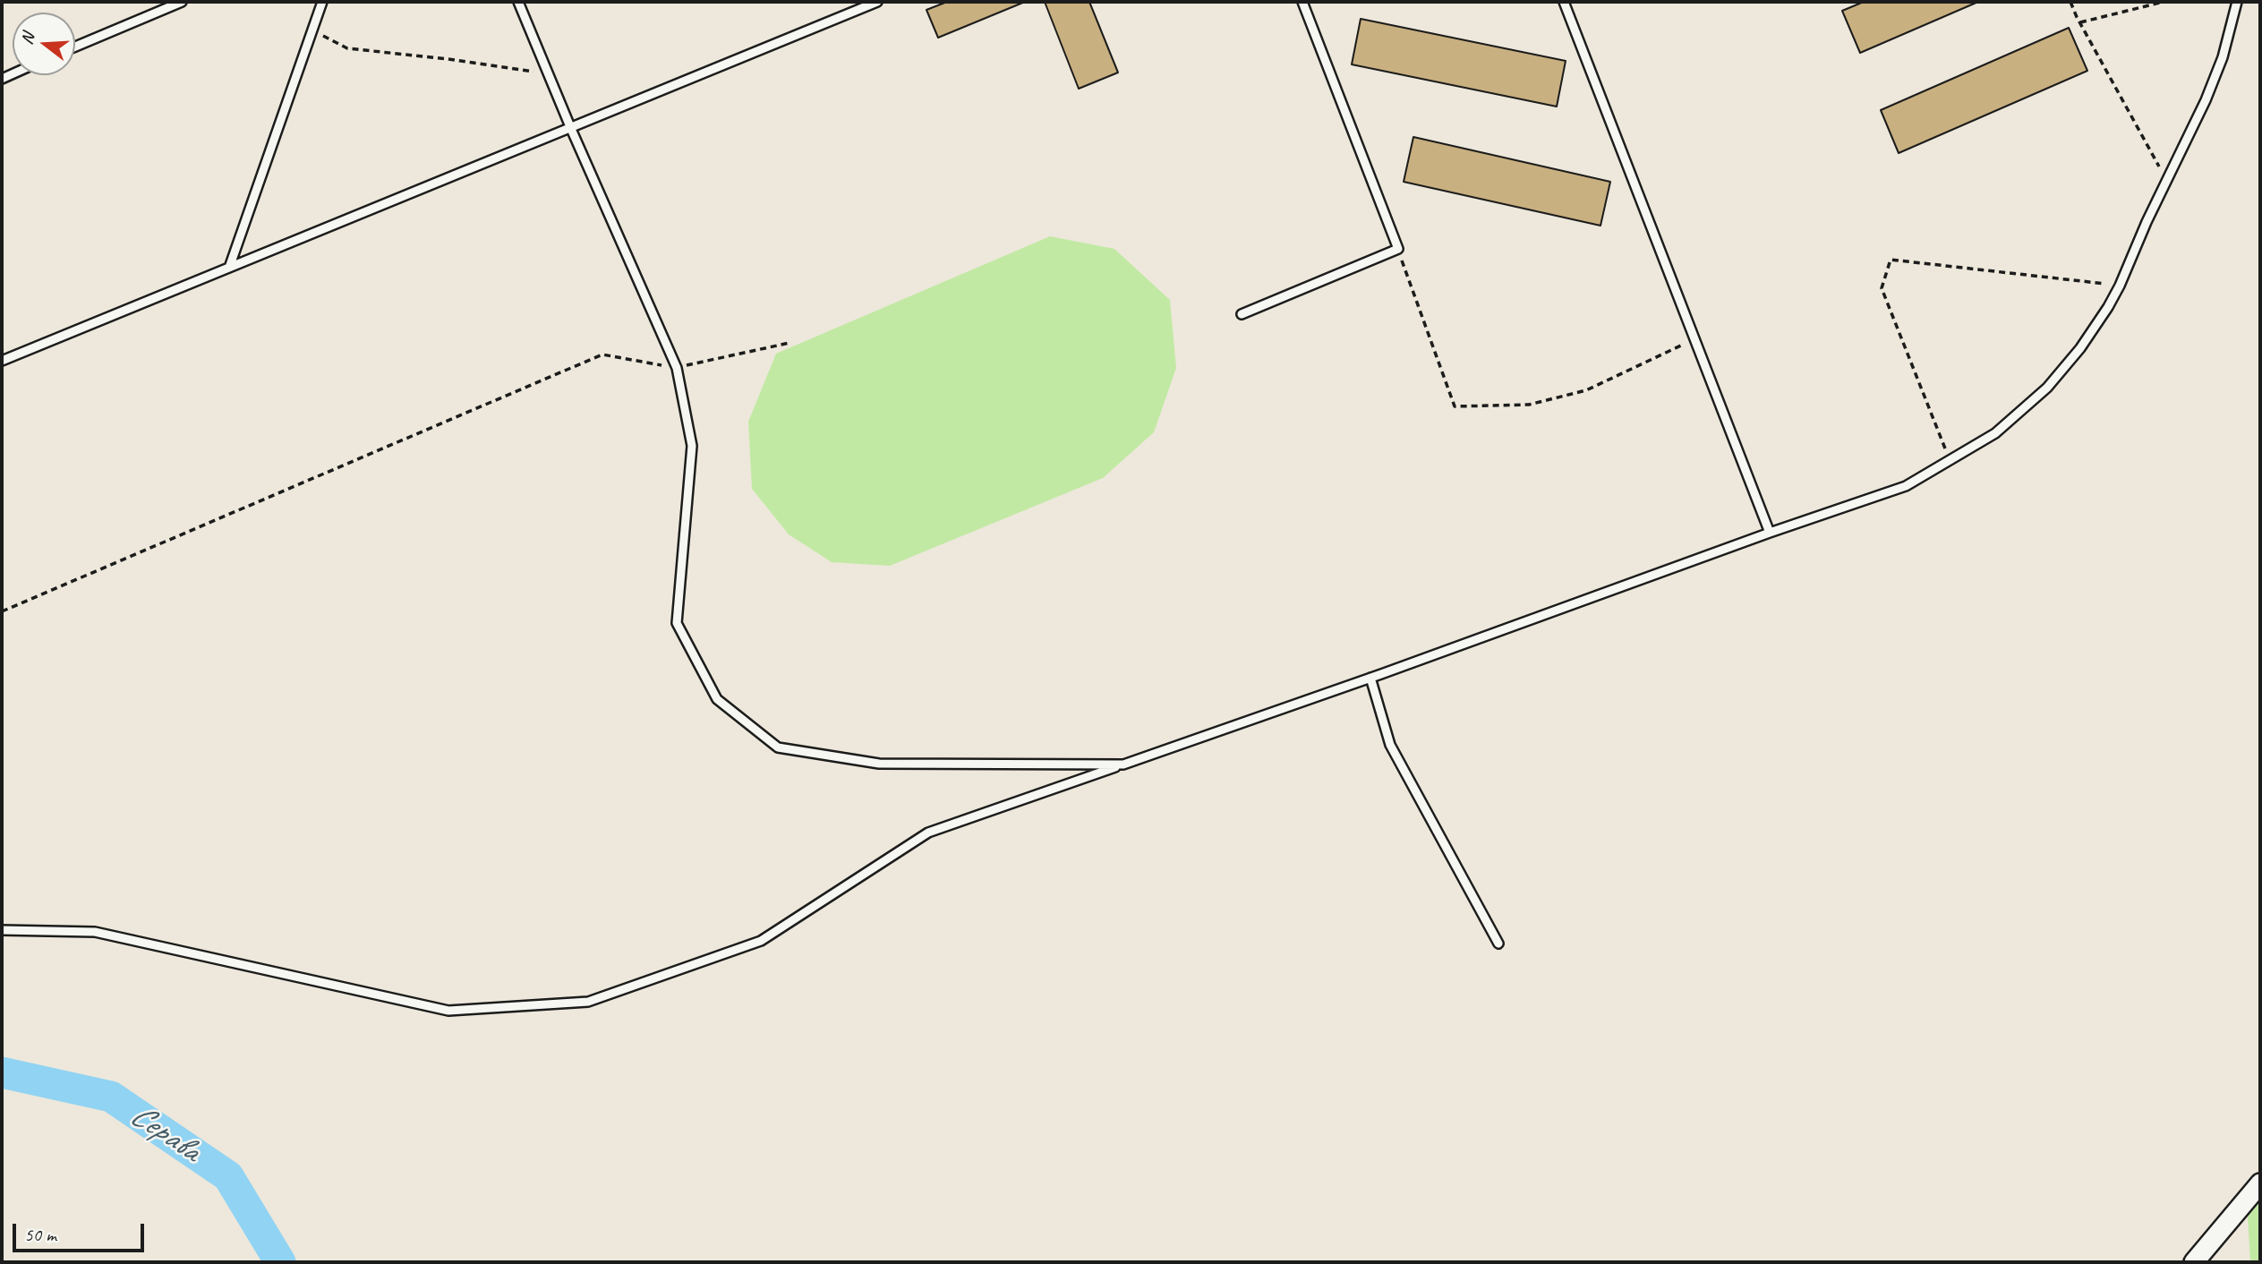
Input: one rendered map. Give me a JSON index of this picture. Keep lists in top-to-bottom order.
{
  "water": ["Серава"],
  "scale_bar": "50 m",
  "north": "left"
}
